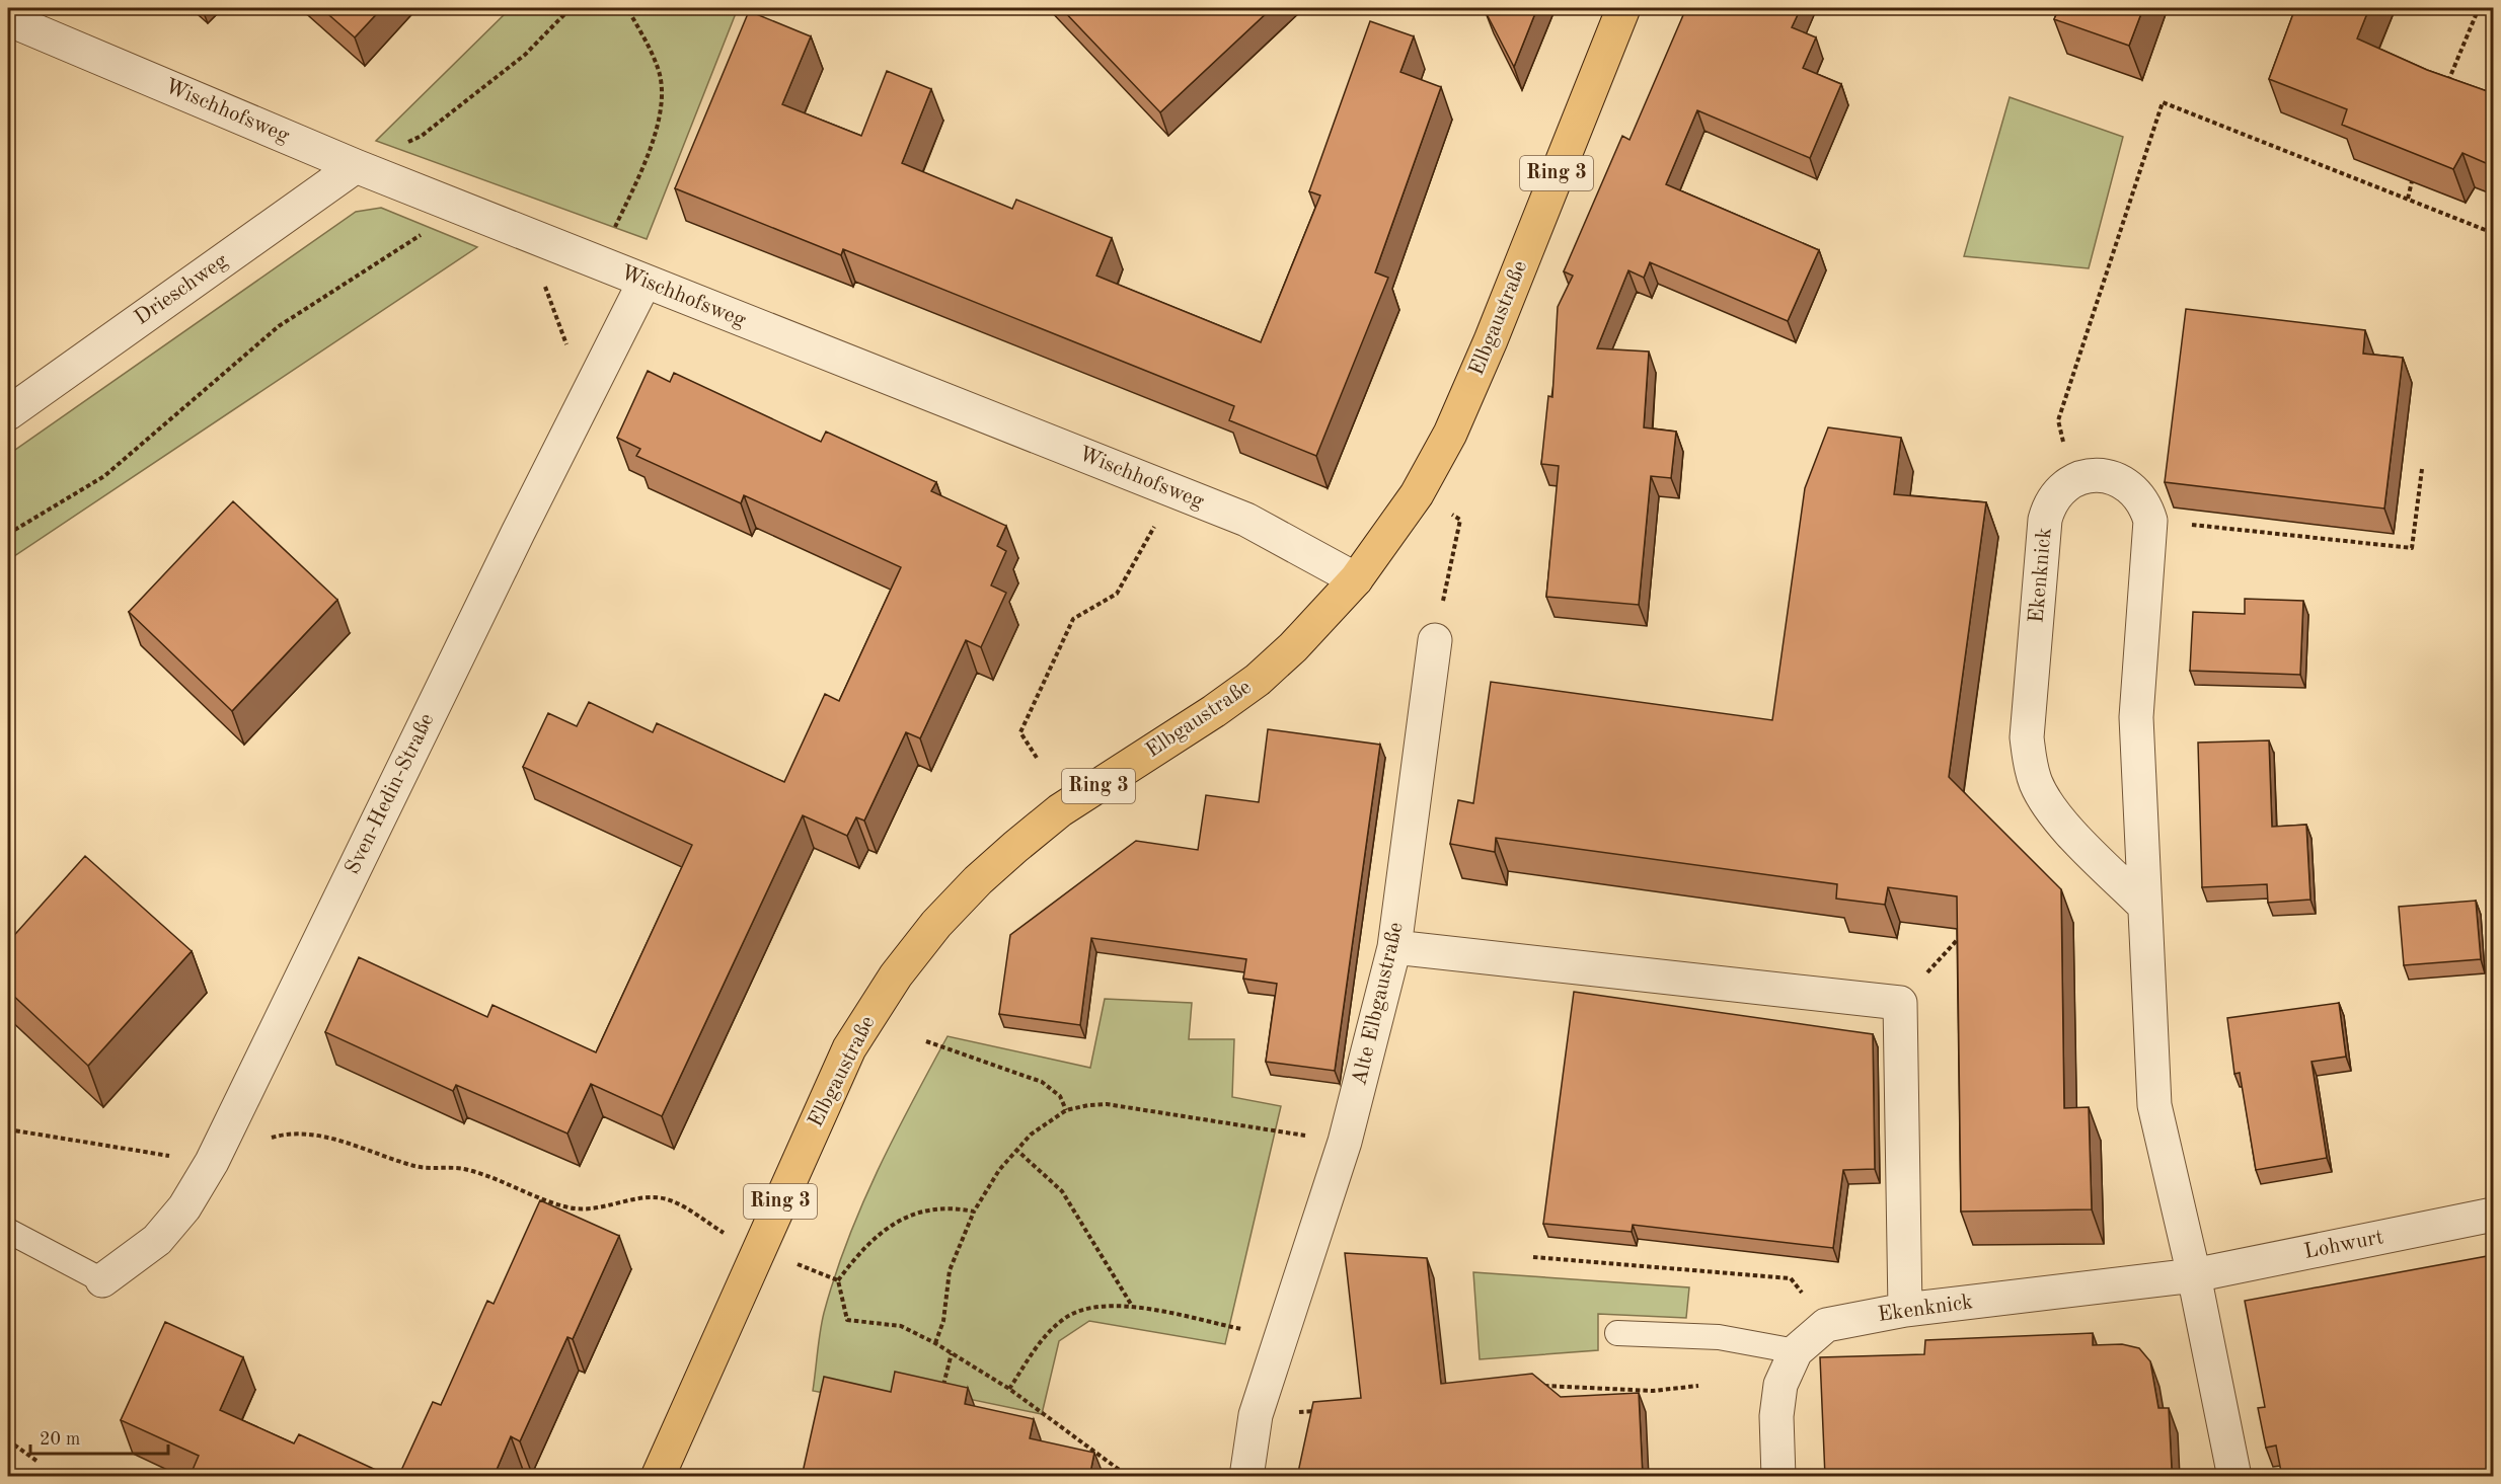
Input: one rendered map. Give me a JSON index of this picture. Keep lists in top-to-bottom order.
{
  "streets": {
    "main road": ["Ring 3", "Elbgaustraße"],
    "street": [
      "Wischhofsweg",
      "Drieschweg",
      "Ekenknick",
      "Sven-Hedin-Straße",
      "Alte Elbgaustraße",
      "Lohwurt"
    ]
  },
  "crossings": [
    ["Wischhofsweg", "Drieschweg"],
    ["Wischhofsweg", "Elbgaustraße"],
    ["Wischhofsweg", "Sven-Hedin-Straße"],
    ["Ekenknick", "Lohwurt"]
  ],
  "scale_bar": "20 m"
}
